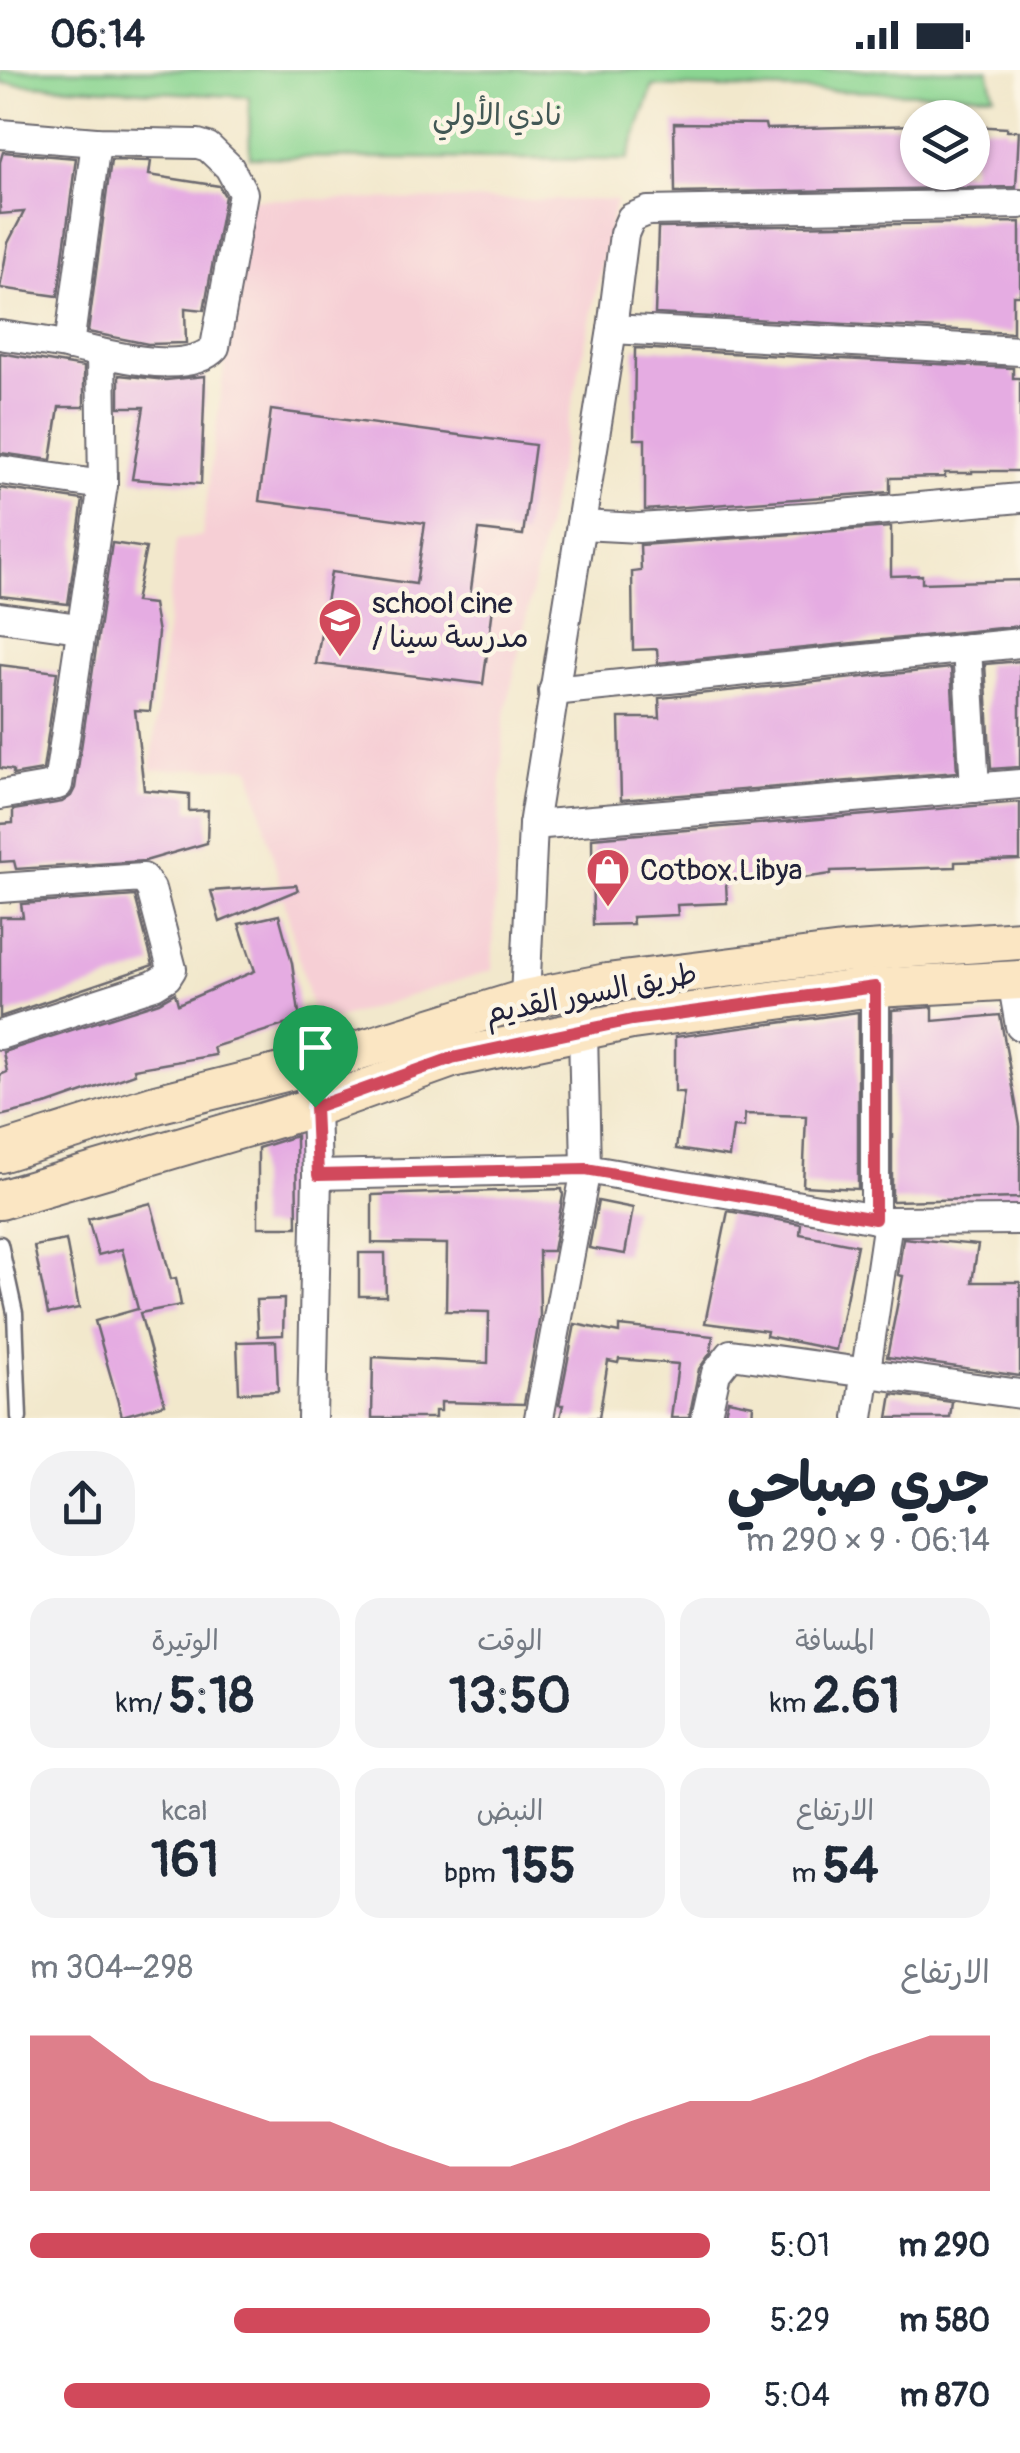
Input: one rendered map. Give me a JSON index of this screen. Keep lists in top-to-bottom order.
{
  "streets": {
    "main road": ["طريق السور القديم"]
  },
  "parks": ["نادي الأولي"],
  "places": {
    "school or university": ["school cine / مدرسة سينا"],
    "shop": ["Cotbox.Libya"]
  },
  "page": {
    "status": "06:14",
    "heading": ["جري صباحي", "06:14 · 9 × 290 m"],
    "stats": [
      ["المسافة", "2.61 km"],
      ["الوقت", "13:50"],
      ["الوتيرة", "5:18 /km"],
      ["الارتفاع", "54 m"],
      ["النبض", "155 bpm"],
      ["kcal", "161"]
    ],
    "chart": ["الارتفاع", "298–304 m"],
    "list": [
      {
        "name": "290 m",
        "note": "5:01"
      },
      {
        "name": "580 m",
        "note": "5:29"
      },
      {
        "name": "870 m",
        "note": "5:04"
      }
    ]
  }
}
